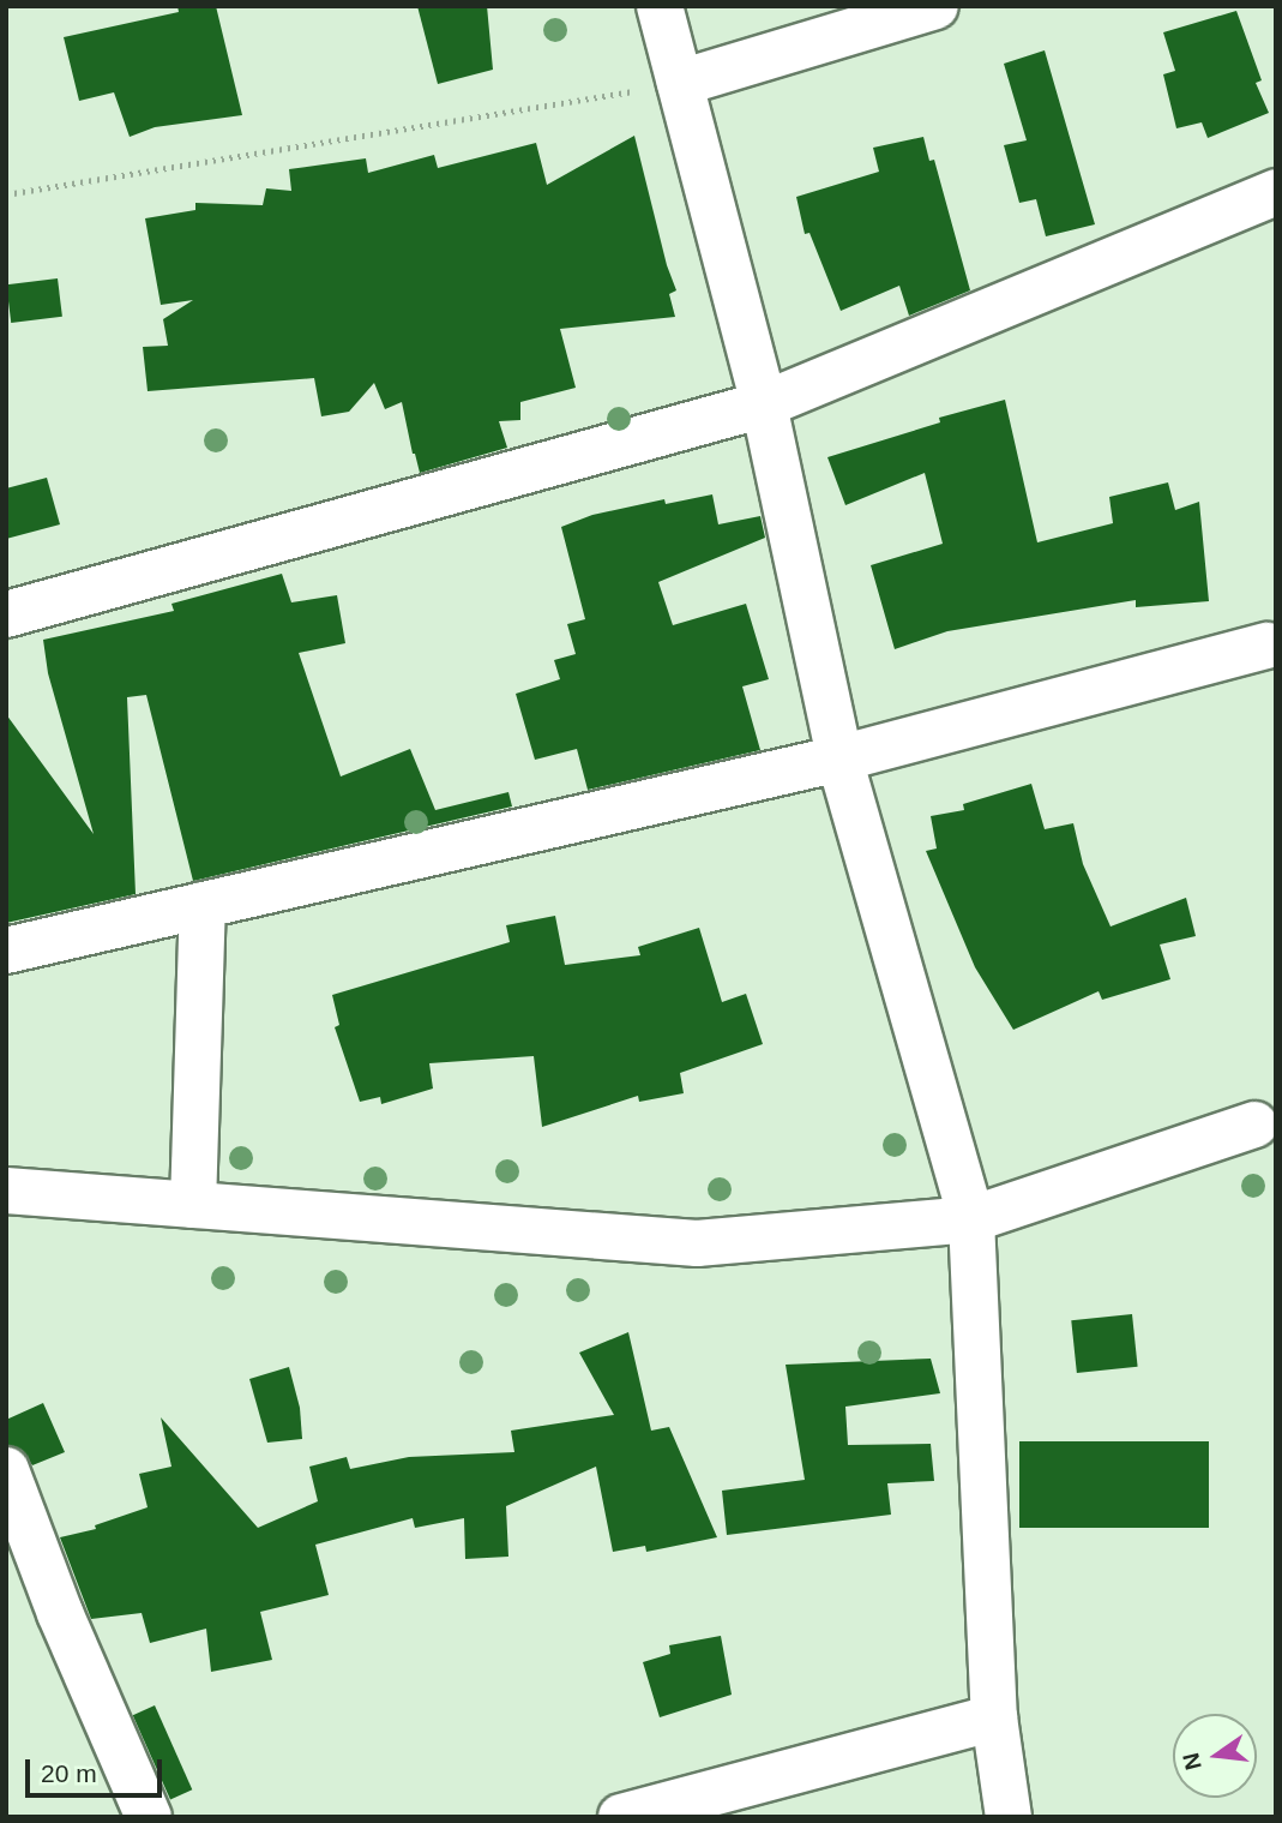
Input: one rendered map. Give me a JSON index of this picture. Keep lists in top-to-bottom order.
{
  "scale_bar": "20 m",
  "north": "left"
}
